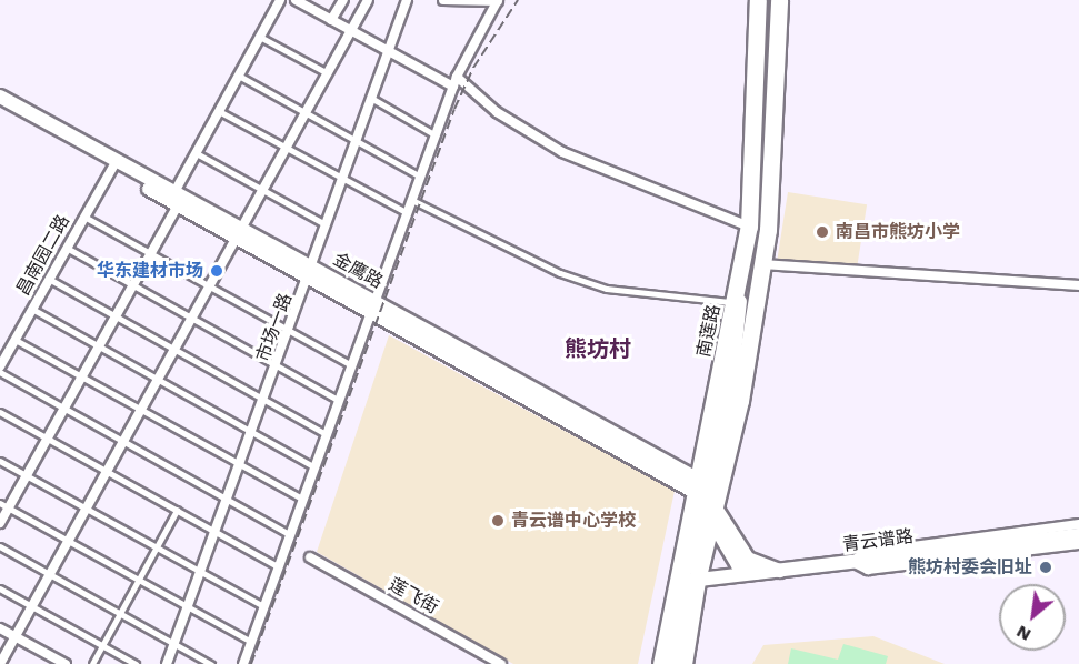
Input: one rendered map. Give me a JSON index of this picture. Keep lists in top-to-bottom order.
{
  "streets": {
    "highway": ["南莲路"],
    "street": [
      "昌南园二路",
      "金鹰路",
      "市场一路",
      "青云谱路",
      "莲飞街"
    ]
  },
  "crossings": [
    ["昌南园二路", "金鹰路"],
    ["金鹰路", "市场一路"],
    ["金鹰路", "南莲路"],
    ["南莲路", "青云谱路"]
  ],
  "districts": ["熊坊村"],
  "places": [
    "南昌市熊坊小学",
    "华东建材市场",
    "青云谱中心学校",
    "熊坊村委会旧址"
  ],
  "north": "bottom left"
}
